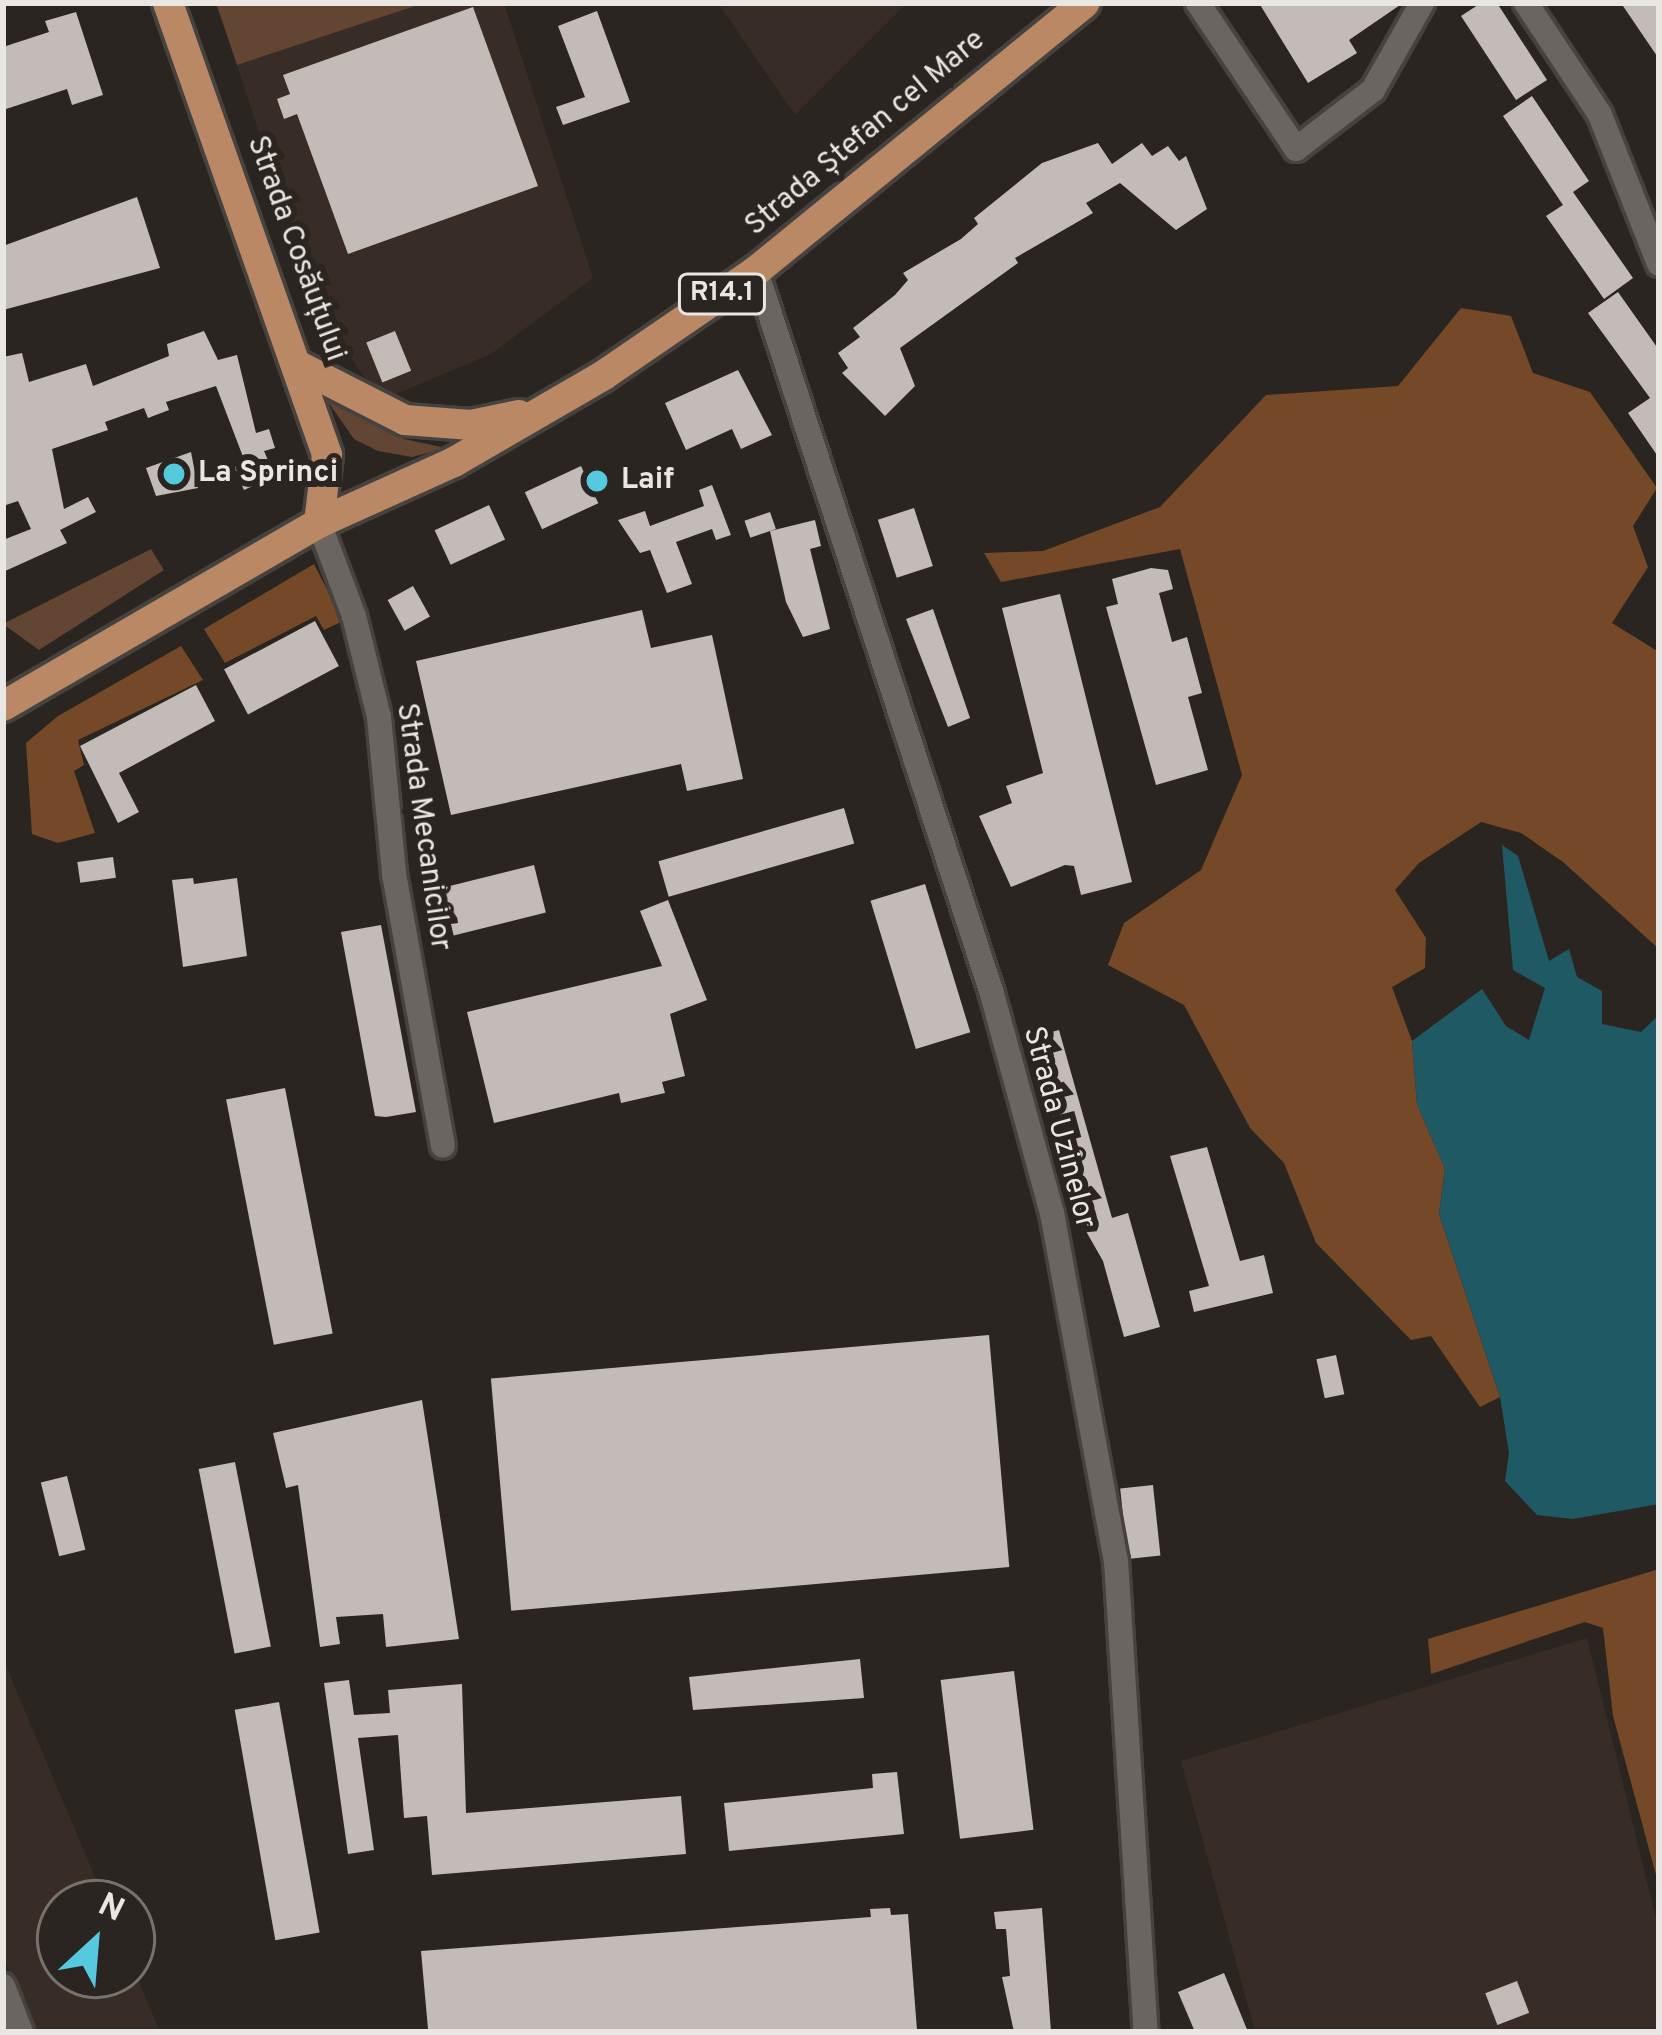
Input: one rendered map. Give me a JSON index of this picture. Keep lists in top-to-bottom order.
{
  "streets": {
    "main road": ["Strada Ștefan cel Mare", "Strada Cosăuțului", "R14.1"],
    "street": ["Strada Mecanicilor", "Strada Uzinelor"]
  },
  "crossings": [
    ["Strada Ștefan cel Mare", "Strada Cosăuțului"],
    ["Strada Ștefan cel Mare", "R14.1"],
    ["Strada Ștefan cel Mare", "Strada Mecanicilor"],
    ["Strada Ștefan cel Mare", "Strada Uzinelor"],
    ["Strada Cosăuțului", "R14.1"],
    ["Strada Cosăuțului", "Strada Mecanicilor"]
  ],
  "places": ["La Sprinci", "Laif"],
  "north": "top right"
}
